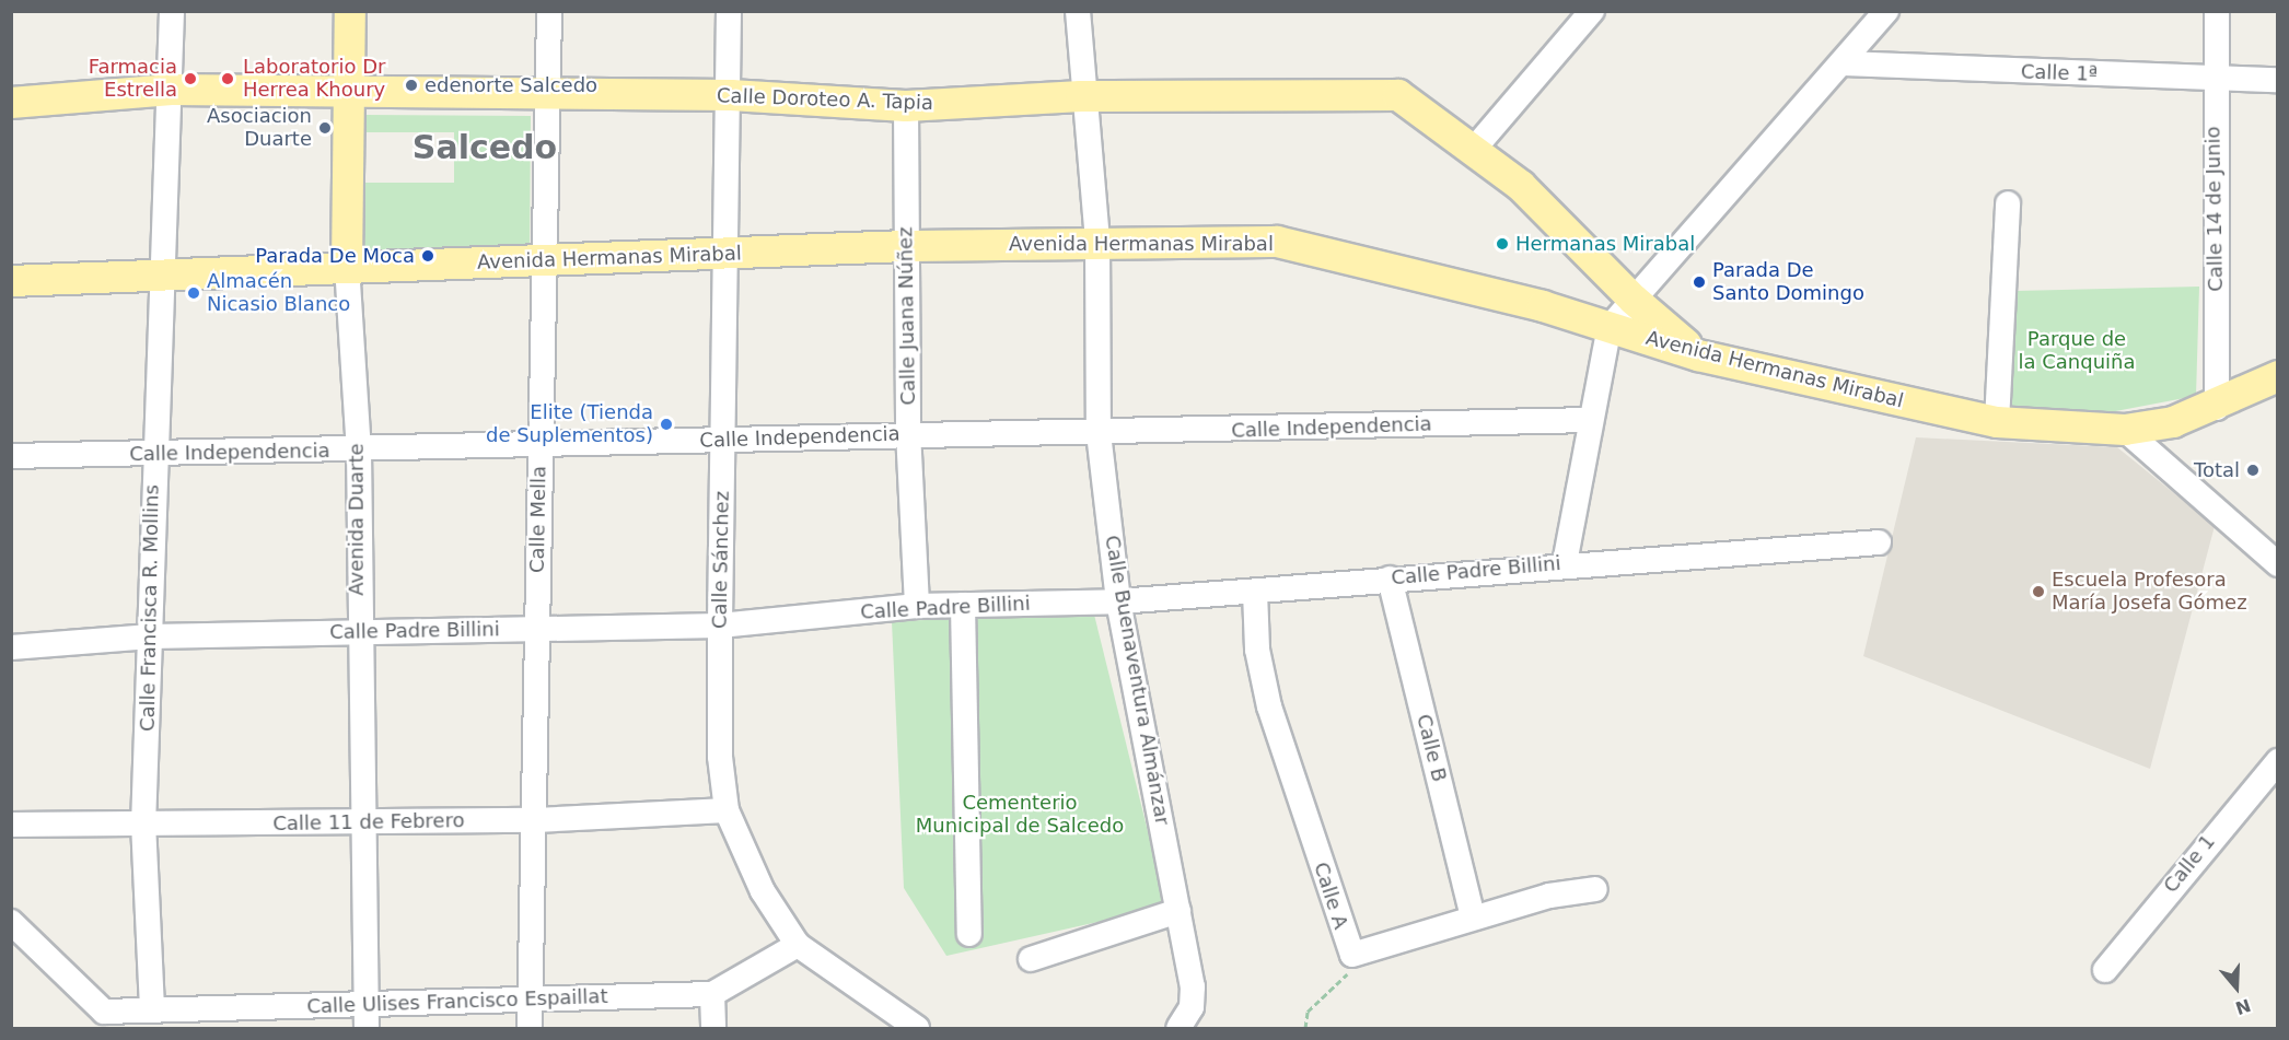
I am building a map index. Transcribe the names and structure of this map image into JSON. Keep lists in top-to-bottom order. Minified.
{"streets":{"main road":["Calle Doroteo A. Tapia","Avenida Hermanas Mirabal","Avenida Duarte"],"street":["Calle 1ª","Calle 14 de Junio","Calle Juana Núñez","Calle Independencia","Calle Mella","Calle Sánchez","Calle Padre Billini","Calle Francisca R. Mollins","Calle Buenaventura Almánzar","Calle B","Calle 11 de Febrero","Calle 1","Calle A","Calle Ulises Francisco Espaillat"]},"crossings":[["Calle 1ª","Calle 14 de Junio"],["Calle Doroteo A. Tapia","Avenida Hermanas Mirabal"],["Calle Doroteo A. Tapia","Calle Juana Núñez"],["Calle Doroteo A. Tapia","Avenida Duarte"],["Calle Doroteo A. Tapia","Calle Mella"],["Calle Doroteo A. Tapia","Calle Sánchez"],["Calle Doroteo A. Tapia","Calle Francisca R. Mollins"],["Calle Doroteo A. Tapia","Calle Buenaventura Almánzar"],["Calle 14 de Junio","Avenida Hermanas Mirabal"],["Avenida Hermanas Mirabal","Calle Juana Núñez"],["Avenida Hermanas Mirabal","Avenida Duarte"],["Avenida Hermanas Mirabal","Calle Mella"],["Avenida Hermanas Mirabal","Calle Sánchez"],["Avenida Hermanas Mirabal","Calle Francisca R. Mollins"],["Avenida Hermanas Mirabal","Calle Buenaventura Almánzar"],["Calle Juana Núñez","Calle Independencia"],["Calle Juana Núñez","Calle Padre Billini"],["Calle Independencia","Avenida Duarte"],["Calle Independencia","Calle Mella"],["Calle Independencia","Calle Sánchez"],["Calle Independencia","Calle Francisca R. Mollins"],["Calle Independencia","Calle Buenaventura Almánzar"],["Avenida Duarte","Calle Padre Billini"],["Avenida Duarte","Calle 11 de Febrero"],["Avenida Duarte","Calle Ulises Francisco Espaillat"],["Calle Mella","Calle Padre Billini"],["Calle Mella","Calle 11 de Febrero"],["Calle Mella","Calle Ulises Francisco Espaillat"],["Calle Sánchez","Calle Padre Billini"],["Calle Sánchez","Calle 11 de Febrero"],["Calle Sánchez","Calle Ulises Francisco Espaillat"],["Calle Padre Billini","Calle Francisca R. Mollins"],["Calle Padre Billini","Calle Buenaventura Almánzar"],["Calle Padre Billini","Calle B"],["Calle Padre Billini","Calle A"],["Calle Francisca R. Mollins","Calle 11 de Febrero"],["Calle Francisca R. Mollins","Calle Ulises Francisco Espaillat"],["Calle B","Calle A"]],"districts":["Salcedo"],"parks":["Parque de la Canquiña","Cementerio Municipal de Salcedo"],"places":["Farmacia Estrella","Laboratorio Dr Herrea Khoury","edenorte Salcedo","Asociacion Duarte","Hermanas Mirabal","Parada De Moca","Parada De Santo Domingo","Almacén Nicasio Blanco","Elite (Tienda de Suplementos)","Total","Escuela Profesora María Josefa Gómez"],"north":"bottom"}
